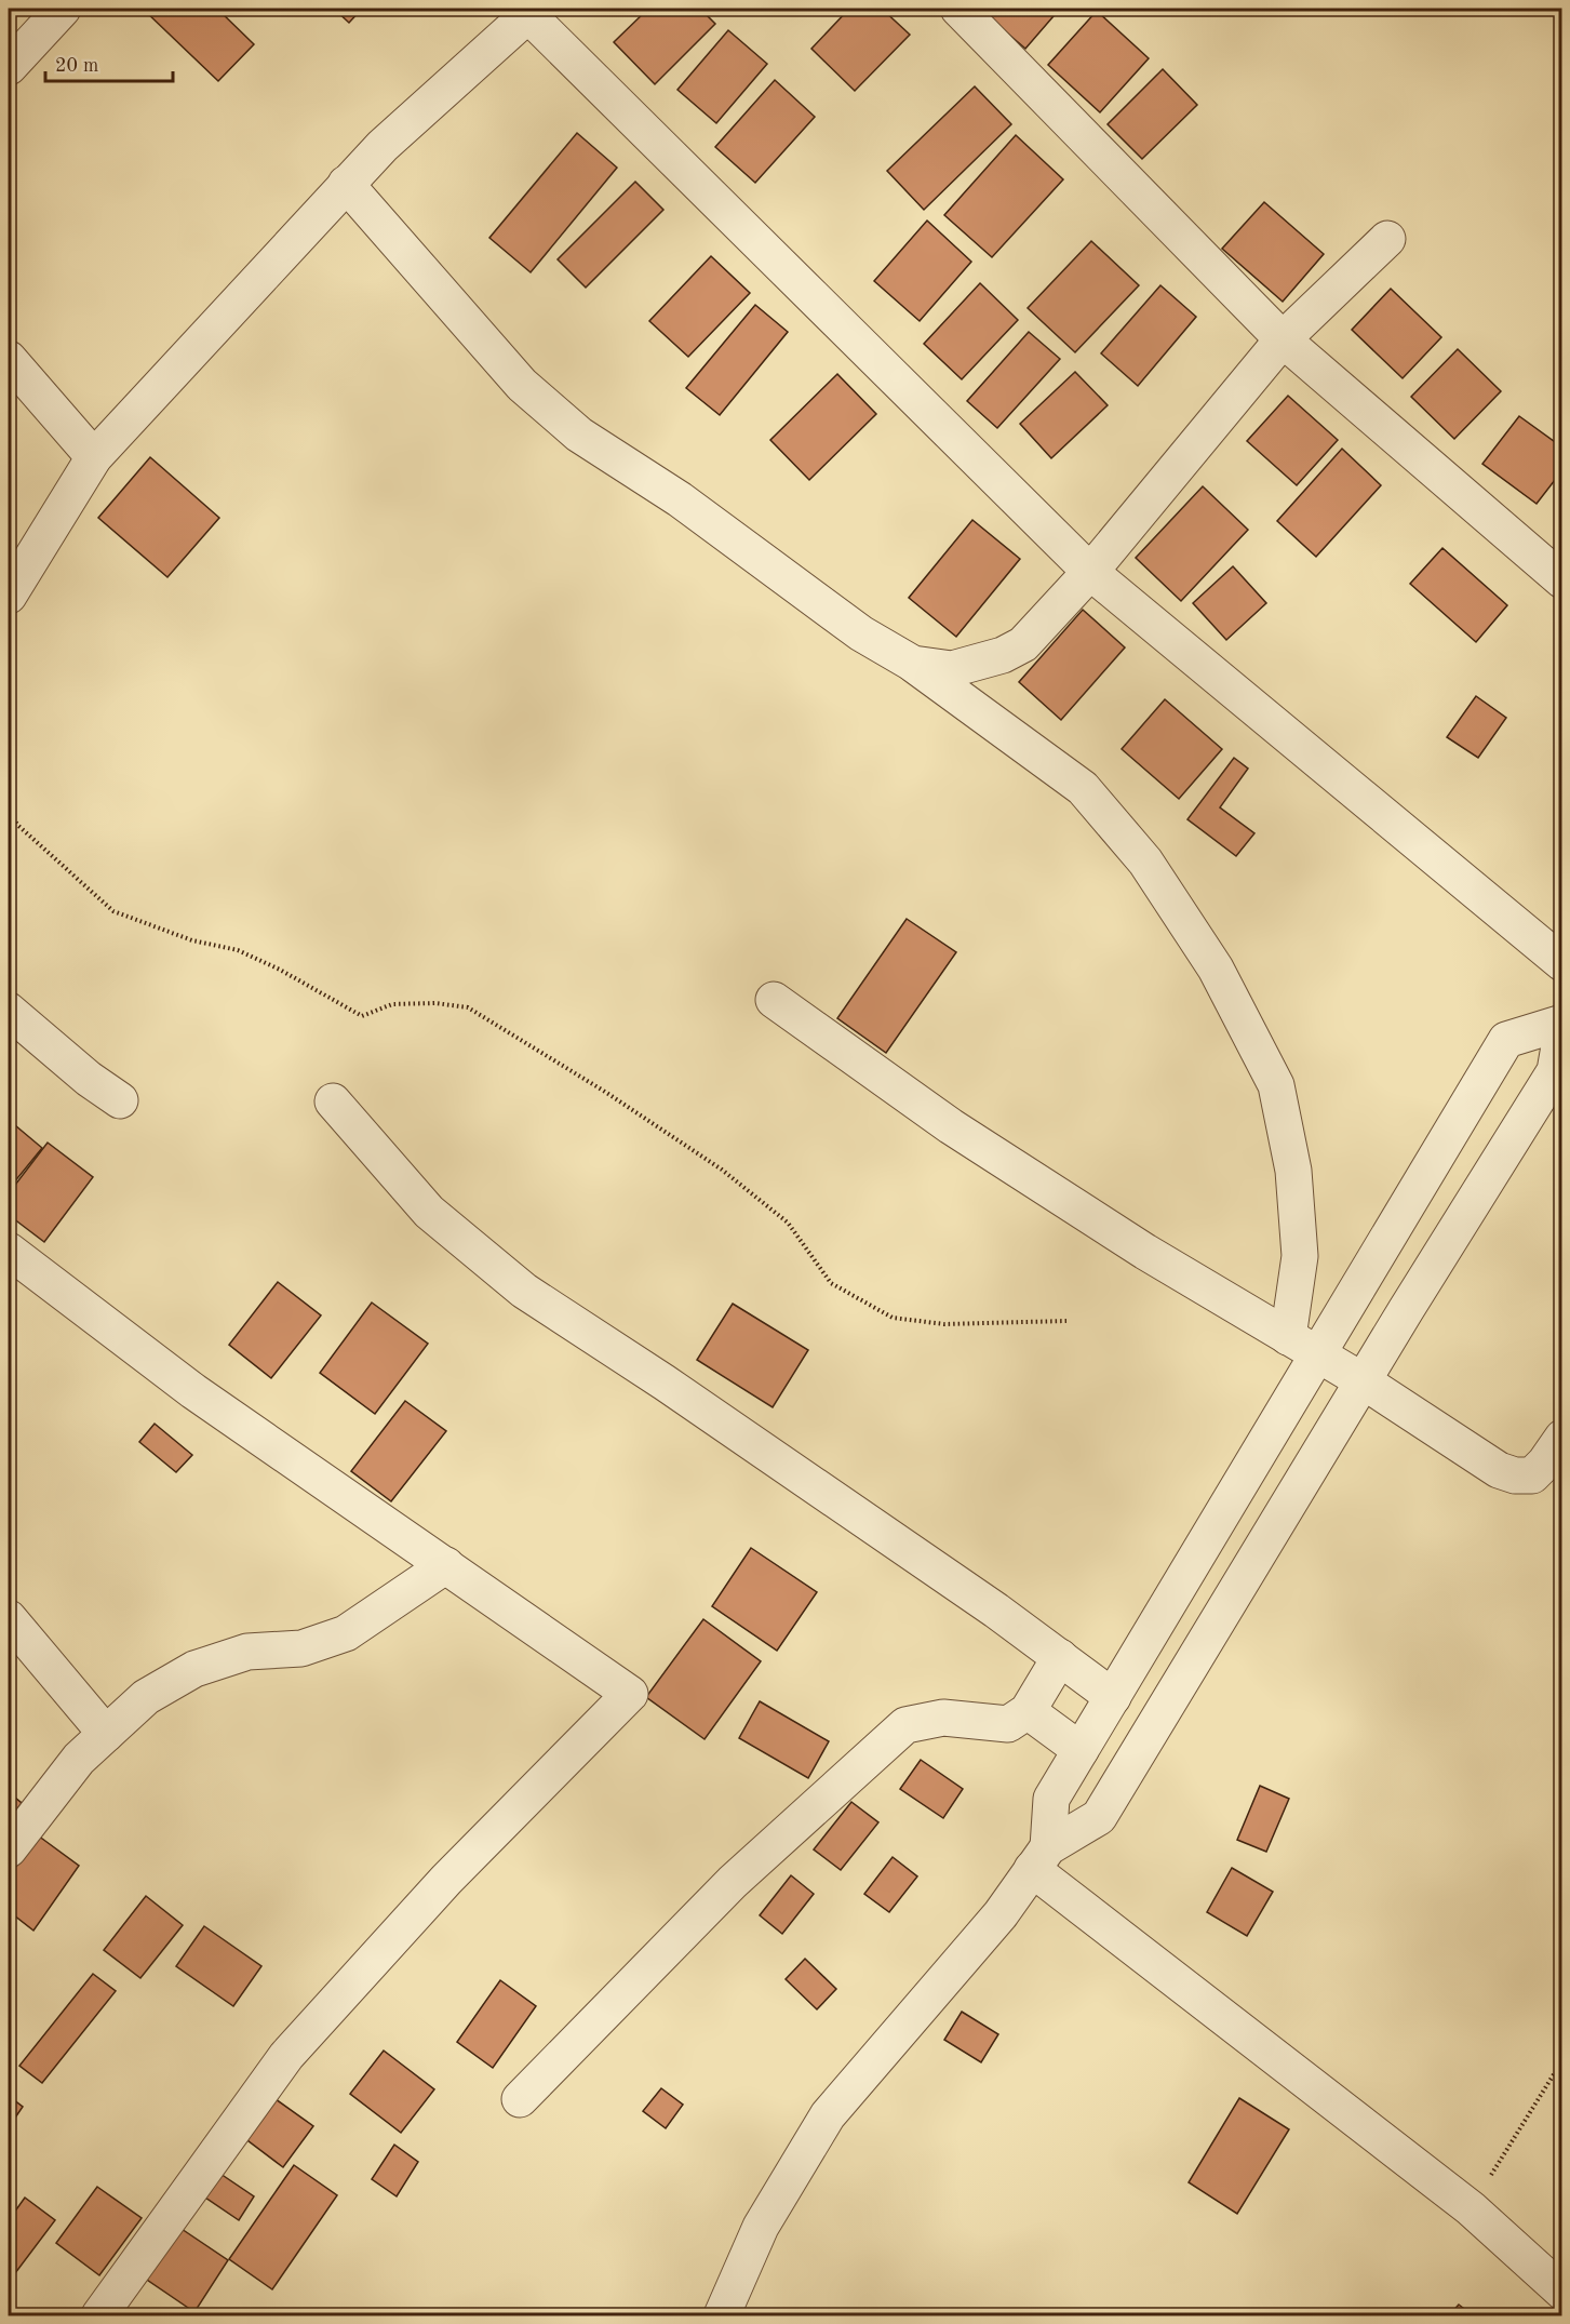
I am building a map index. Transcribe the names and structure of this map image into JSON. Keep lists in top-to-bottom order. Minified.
{"scale_bar":"20 m"}
